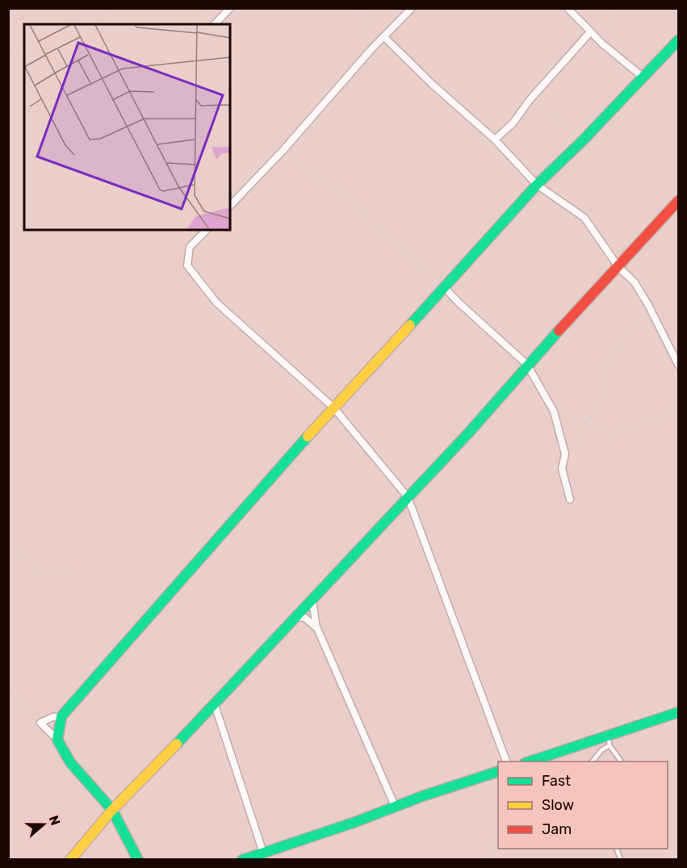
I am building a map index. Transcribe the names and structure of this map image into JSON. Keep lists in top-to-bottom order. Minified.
{"legend":["Fast","Slow","Jam"],"north":"right"}
